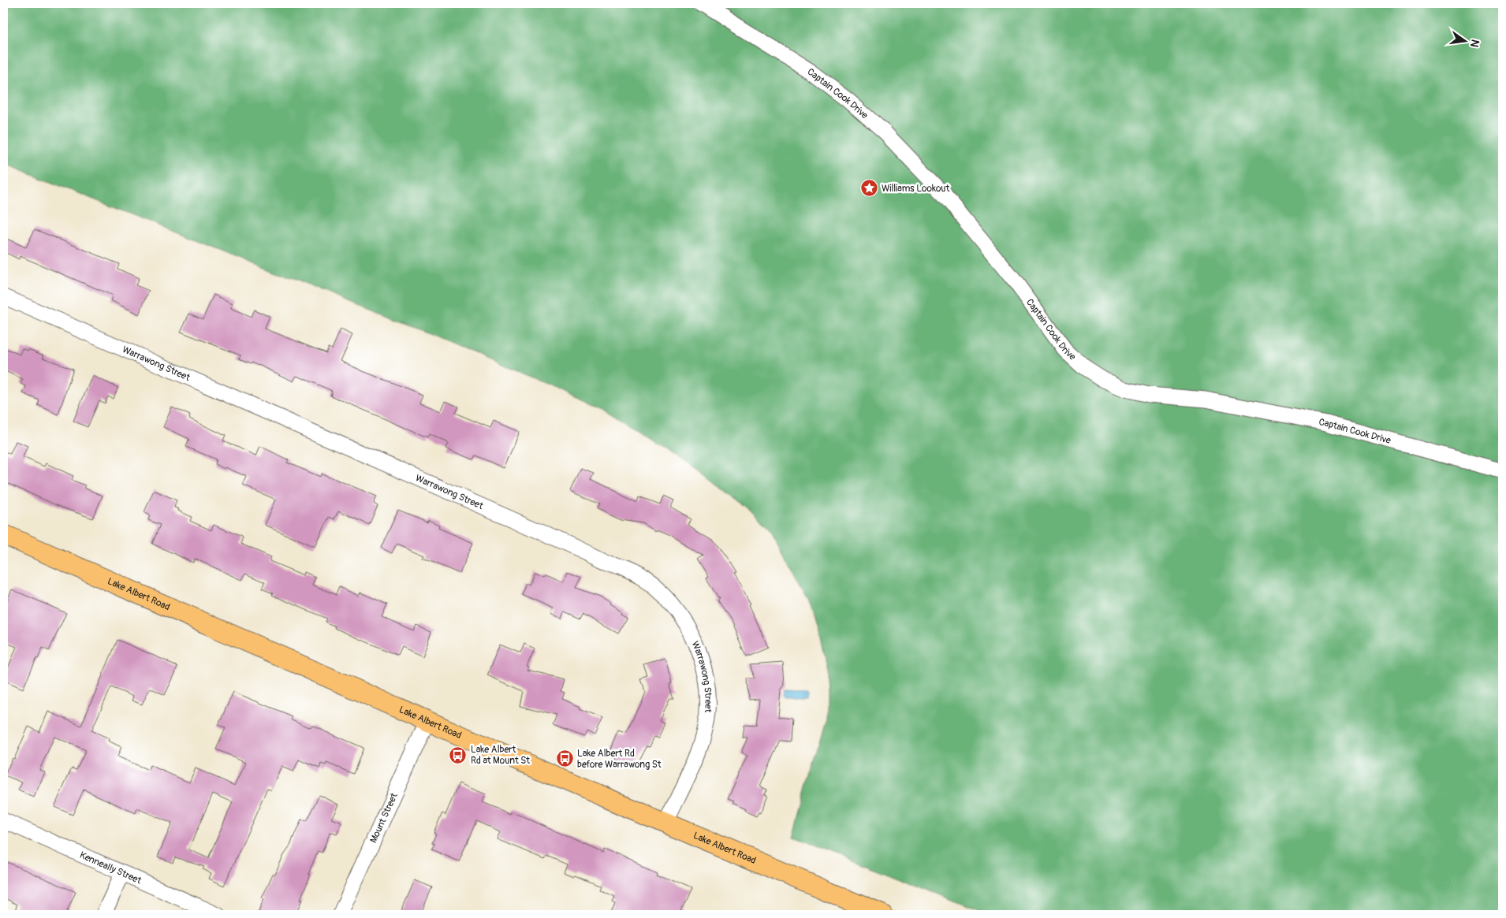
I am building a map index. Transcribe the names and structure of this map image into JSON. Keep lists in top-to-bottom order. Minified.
{"streets":{"main road":["Lake Albert Road"],"street":["Captain Cook Drive","Warrawong Street","Mount Street","Kenneally Street"]},"crossings":[["Warrawong Street","Lake Albert Road"],["Lake Albert Road","Mount Street"]],"places":{"place":["Williams Lookout"],"bus stop":["Lake Albert Rd at Mount St","Lake Albert Rd before Warrawong St"]},"north":"right"}
